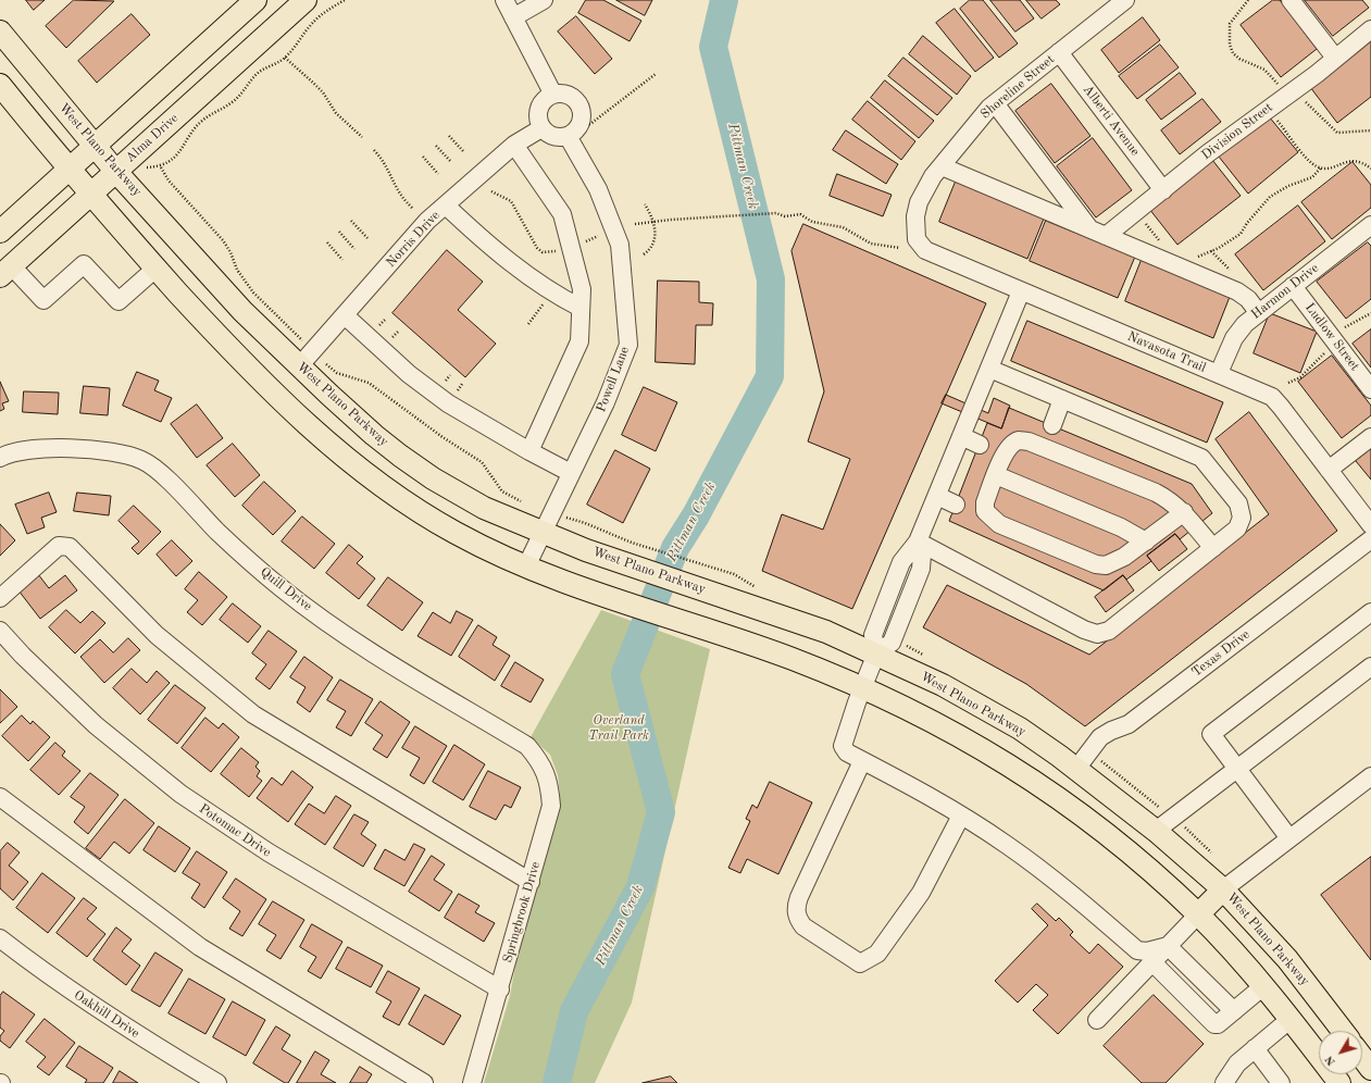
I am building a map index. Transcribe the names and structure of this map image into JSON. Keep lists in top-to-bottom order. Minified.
{"streets":{"main road":["Alma Drive","West Plano Parkway"],"street":["Shoreline Street","Alberti Avenue","Division Street","Norris Drive","Harmon Drive","Ludlow Street","Navasota Trail","Powell Lane","Quill Drive","Texas Drive","Potomac Drive","Springbrook Drive","Oakhill Drive"]},"crossings":[["Shoreline Street","Alberti Avenue"],["Shoreline Street","Navasota Trail"],["Alberti Avenue","Division Street"],["Alma Drive","West Plano Parkway"],["West Plano Parkway","Norris Drive"],["West Plano Parkway","Powell Lane"],["West Plano Parkway","Texas Drive"],["Norris Drive","Powell Lane"],["Harmon Drive","Ludlow Street"],["Harmon Drive","Navasota Trail"],["Quill Drive","Springbrook Drive"],["Potomac Drive","Springbrook Drive"]],"water":["Pittman Creek"],"parks":["Overland Trail Park"],"north":"bottom left"}
